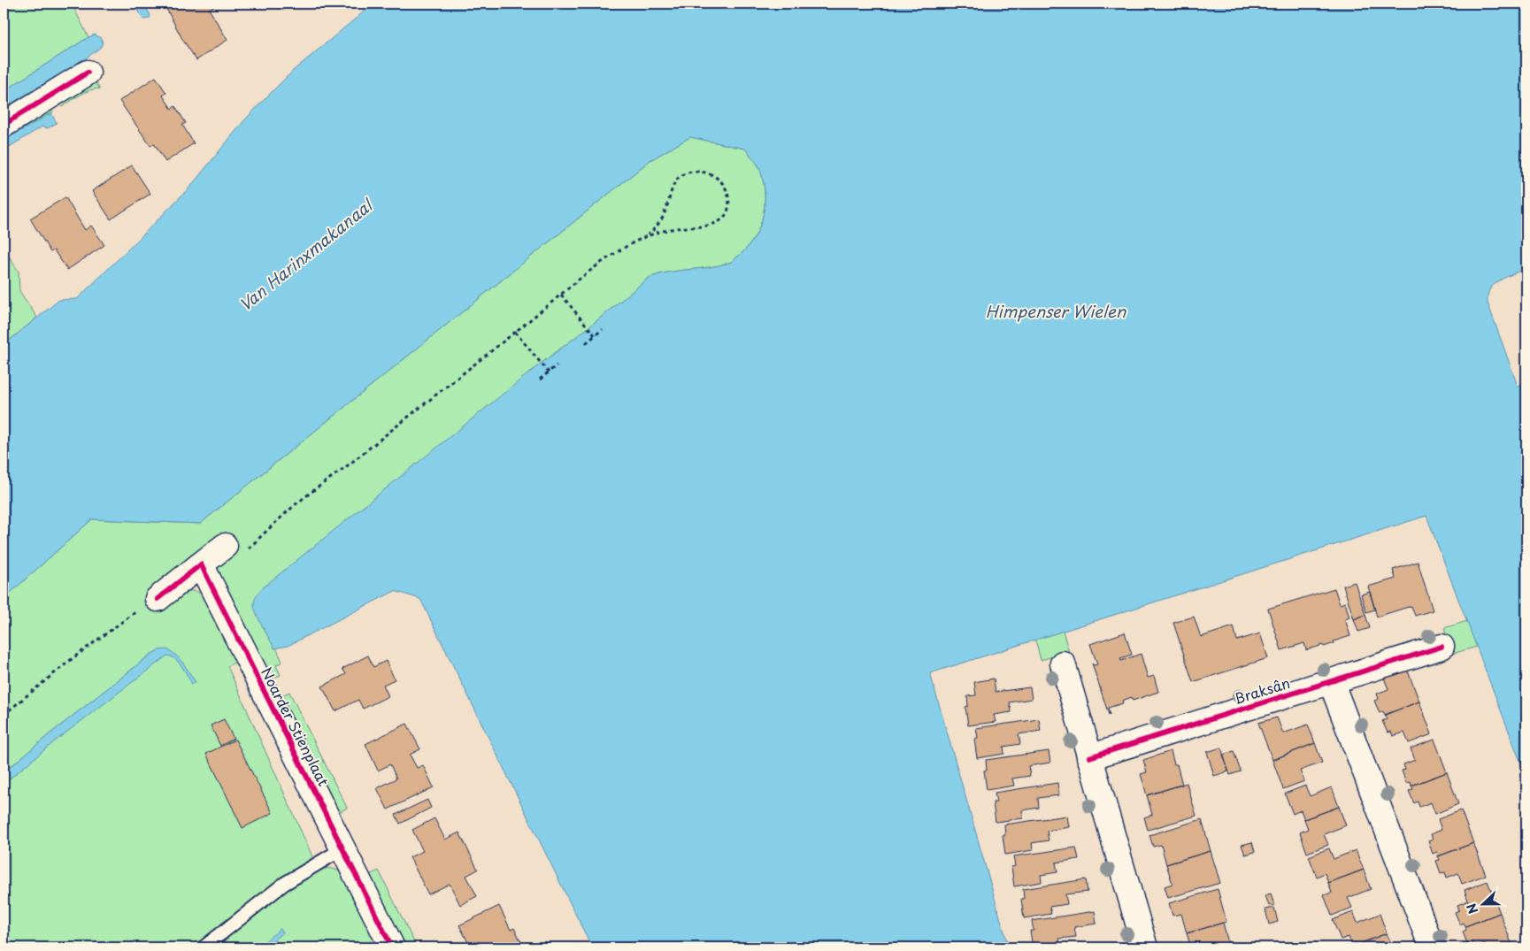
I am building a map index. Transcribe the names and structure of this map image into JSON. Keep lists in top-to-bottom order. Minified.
{"streets":{"street":["Braksân","Noarder Stienplaat"]},"water":["Van Harinxmakanaal","Himpenser Wielen"],"north":"left"}
